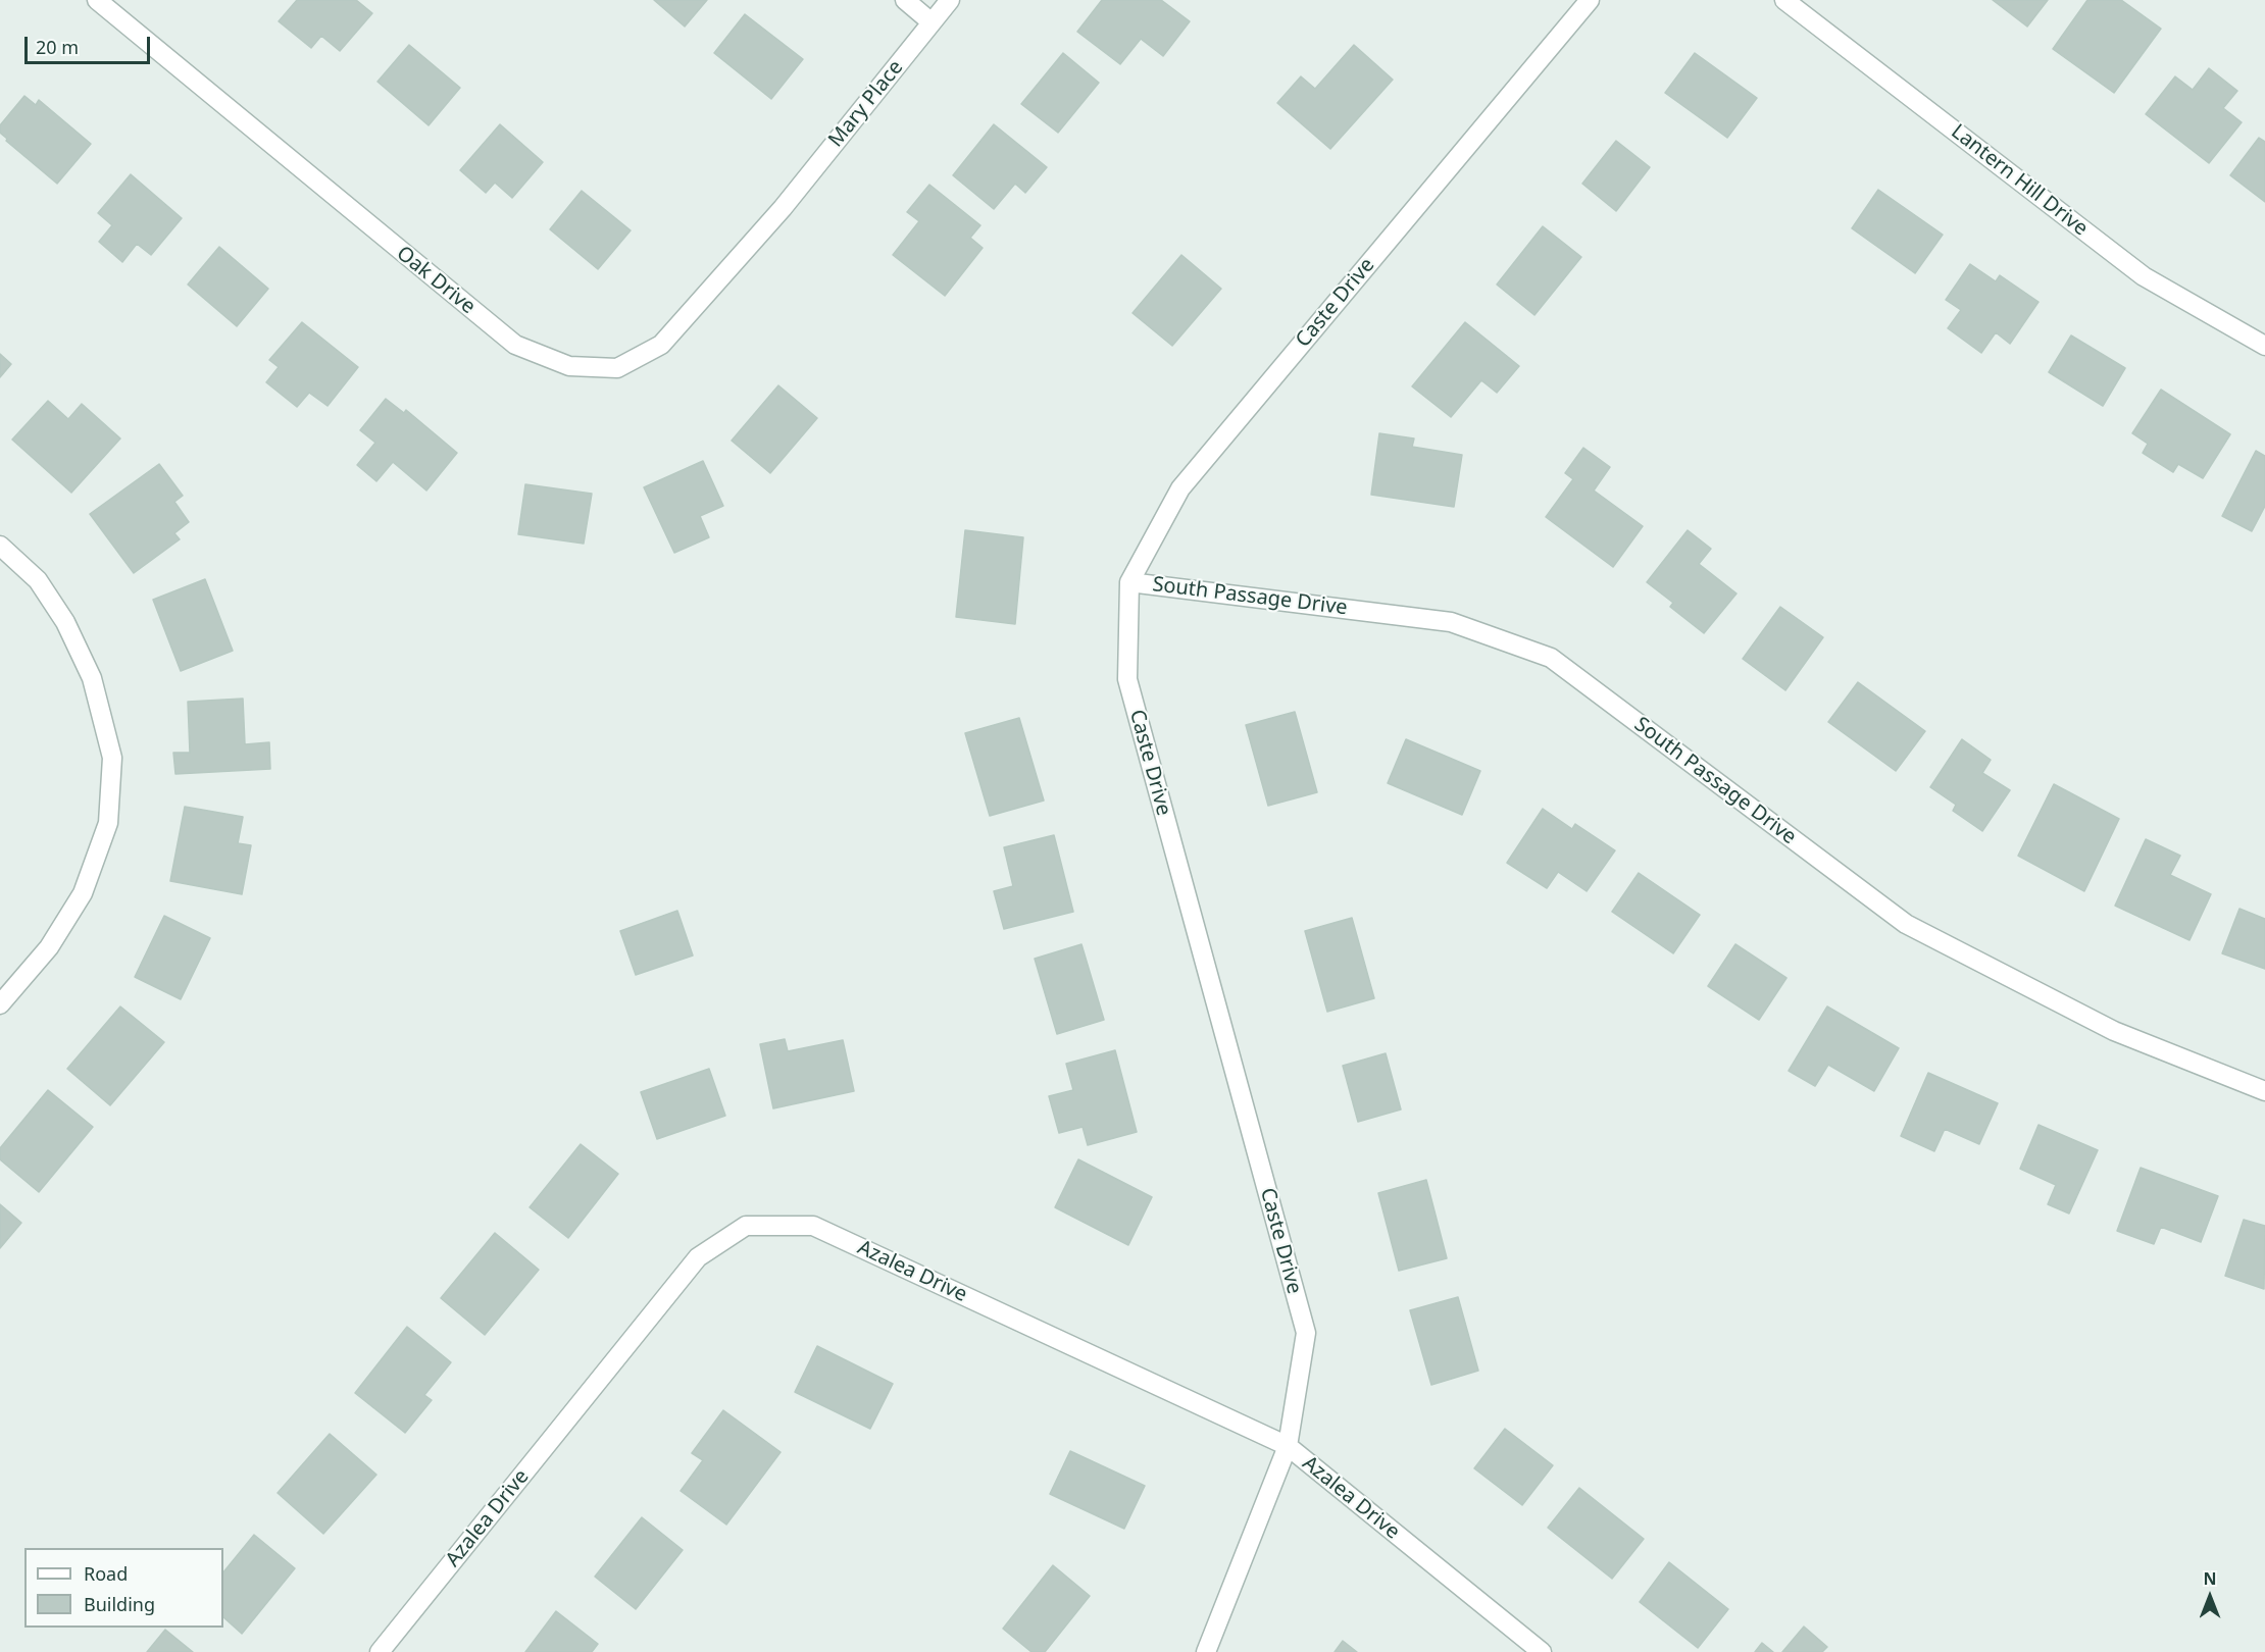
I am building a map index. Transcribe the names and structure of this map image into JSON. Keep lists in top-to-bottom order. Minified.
{"streets":{"street":["Mary Place","Lantern Hill Drive","Oak Drive","Caste Drive","South Passage Drive","Azalea Drive"]},"crossings":[["Mary Place","Oak Drive"],["Caste Drive","South Passage Drive"],["Caste Drive","Azalea Drive"]],"legend":["Road","Building"],"scale_bar":"20 m","north":"top"}
